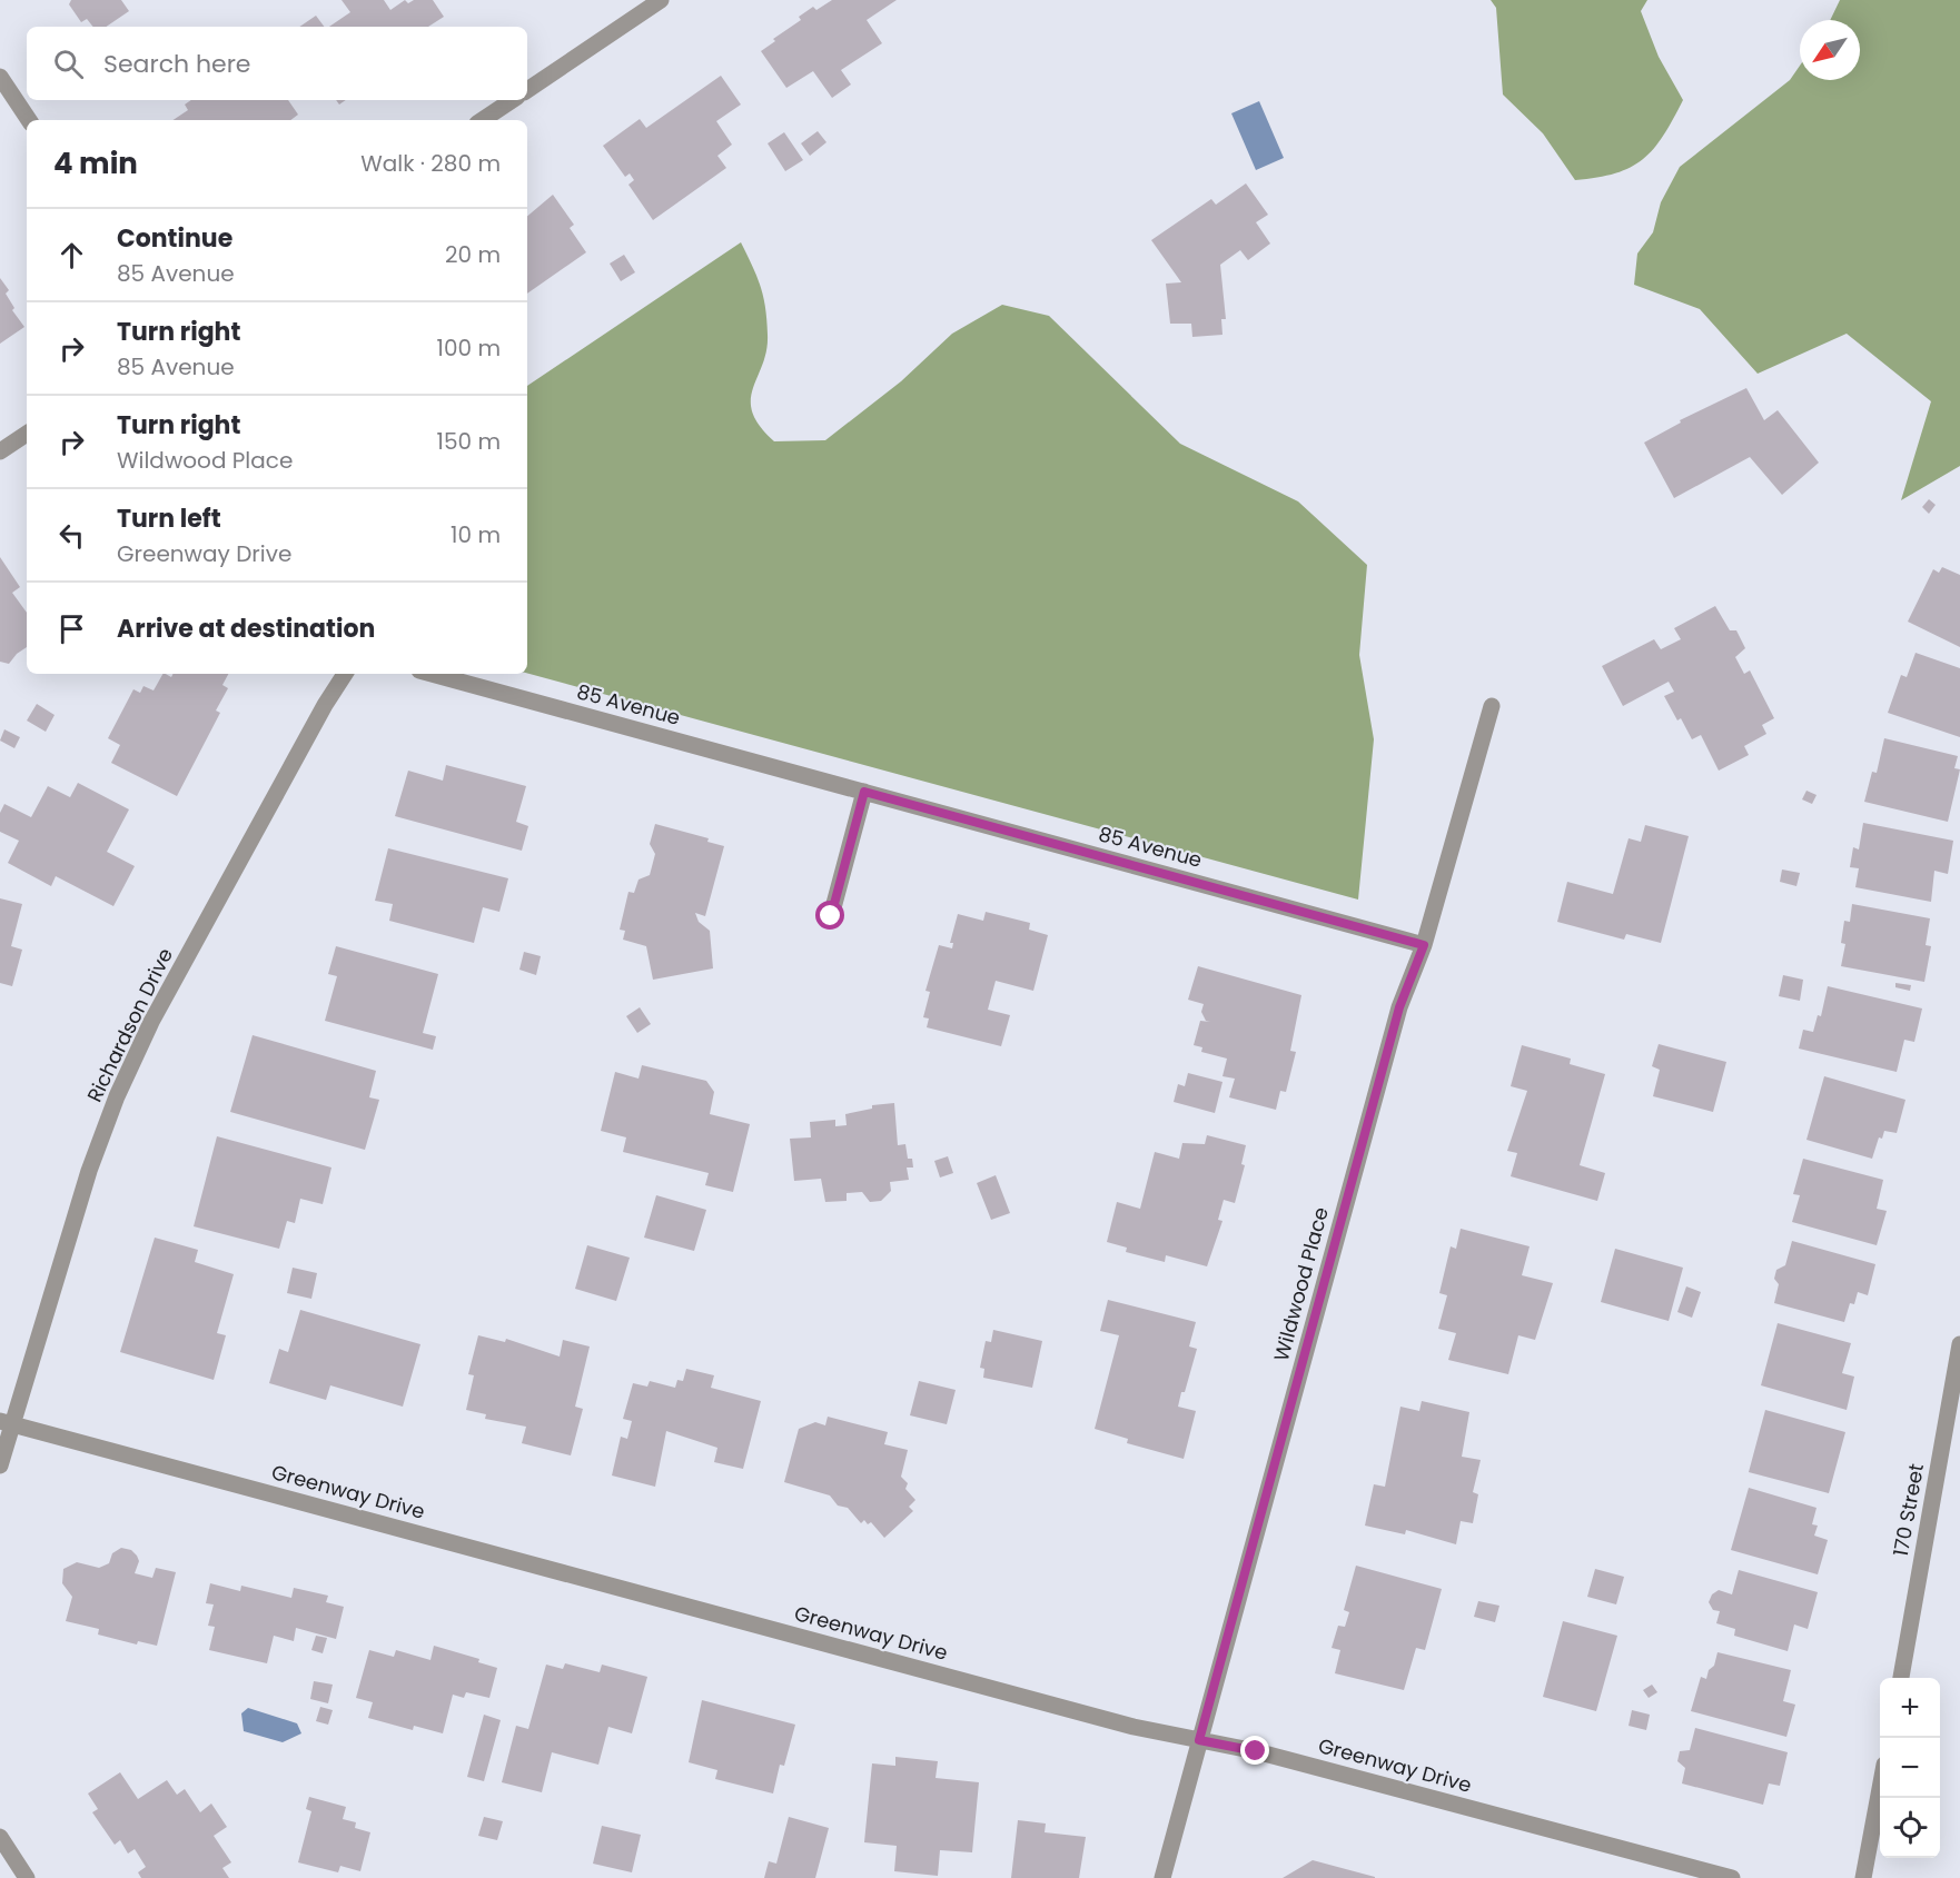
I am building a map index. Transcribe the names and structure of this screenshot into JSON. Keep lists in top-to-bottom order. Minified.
{"streets":{"street":["85 Avenue","Richardson Drive","Wildwood Place","Greenway Drive","170 Street"]},"crossings":[["85 Avenue","Wildwood Place"],["Richardson Drive","Greenway Drive"],["Wildwood Place","Greenway Drive"]],"north":"bottom left","page":{"search":"Search here","heading":["4 min","Walk · 280 m"],"list":[["Continue","85 Avenue","20 m"],["Turn right","85 Avenue","100 m"],["Turn right","Wildwood Place","150 m"],["Turn left","Greenway Drive","10 m"],"Arrive at destination"],"map_buttons":["+","−"]}}
